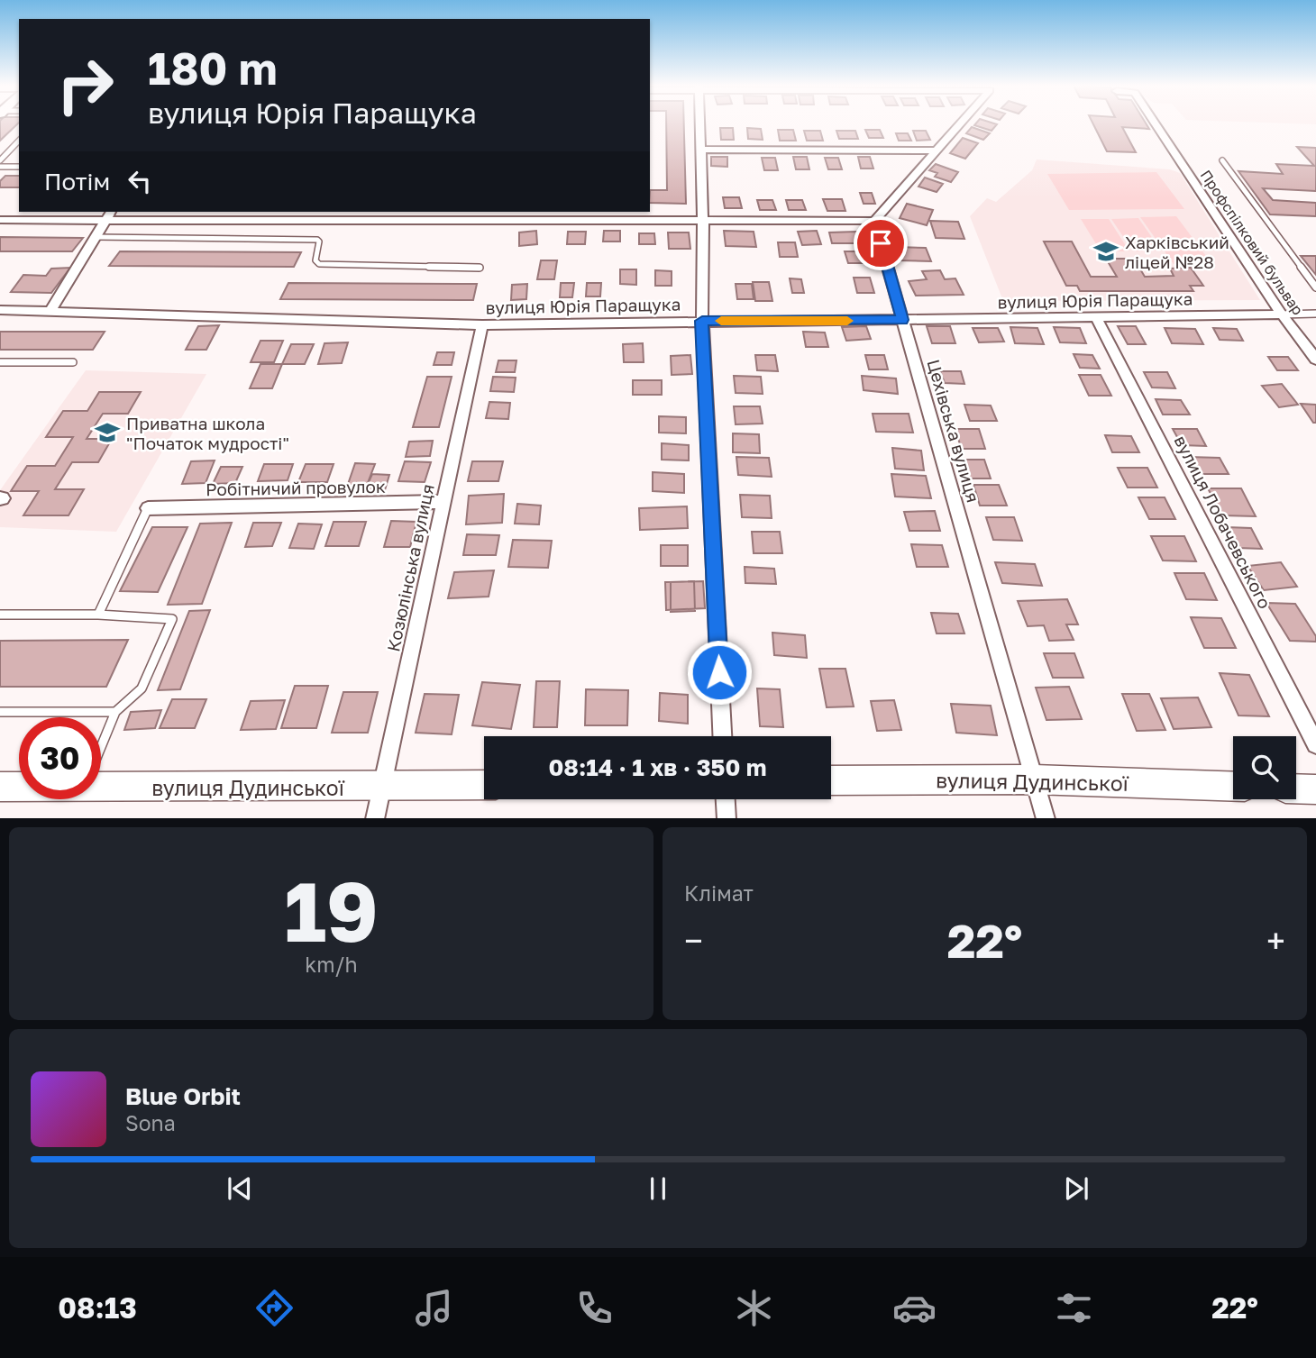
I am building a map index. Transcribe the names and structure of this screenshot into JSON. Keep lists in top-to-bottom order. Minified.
{"streets":{"main road":["вулиця Дудинської"],"street":["Профспілковий бульвар","вулиця Юрія Паращука","Цехівська вулиця","Робітничий провулок","вулиця Лобачевського","Козюлінська вулиця"]},"crossings":[["Профспілковий бульвар","вулиця Юрія Паращука"],["вулиця Юрія Паращука","Цехівська вулиця"],["вулиця Юрія Паращука","вулиця Лобачевського"],["вулиця Юрія Паращука","Козюлінська вулиця"],["Цехівська вулиця","вулиця Дудинської"],["Робітничий провулок","Козюлінська вулиця"],["Козюлінська вулиця","вулиця Дудинської"]],"places":{"school or university":["Харківський ліцей №28","Приватна школа \"Початок мудрості\""]},"page":{"turn":["180 m","вулиця Юрія Паращука"],"then":"Потім","limit":"30","trip":"08:14 · 1 хв · 350 m","tile":[["19","km/h"],"Клімат"],"heat":["−","22°","+"],"song":["Blue Orbit","Sona"],"tabs":["08:13","22°"]}}
